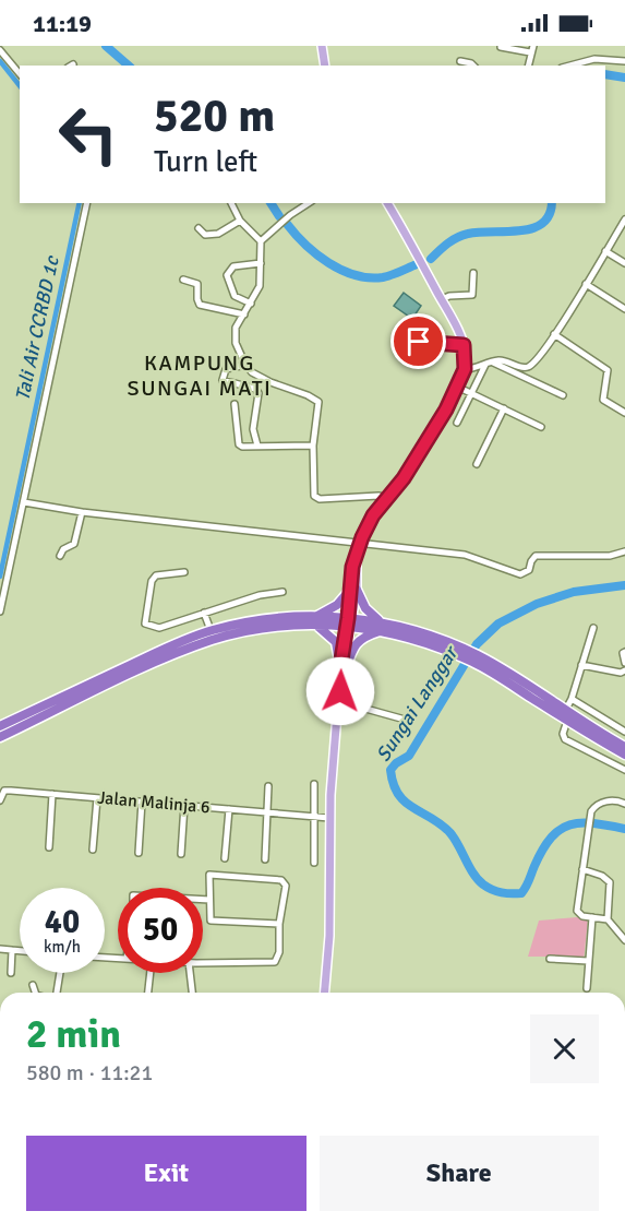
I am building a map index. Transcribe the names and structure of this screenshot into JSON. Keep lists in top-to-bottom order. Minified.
{"streets":{"street":["Jalan Malinja 6"]},"districts":["KAMPUNG SUNGAI MATI"],"water":["Tali Air CCRBD 1c","Sungai Langgar"],"page":{"status":"11:19","turn":["520 m","Turn left"],"speed":"40 km/h","limit":"50","heading":["2 min","580 m · 11:21"],"buttons":["Exit","Share"]}}
